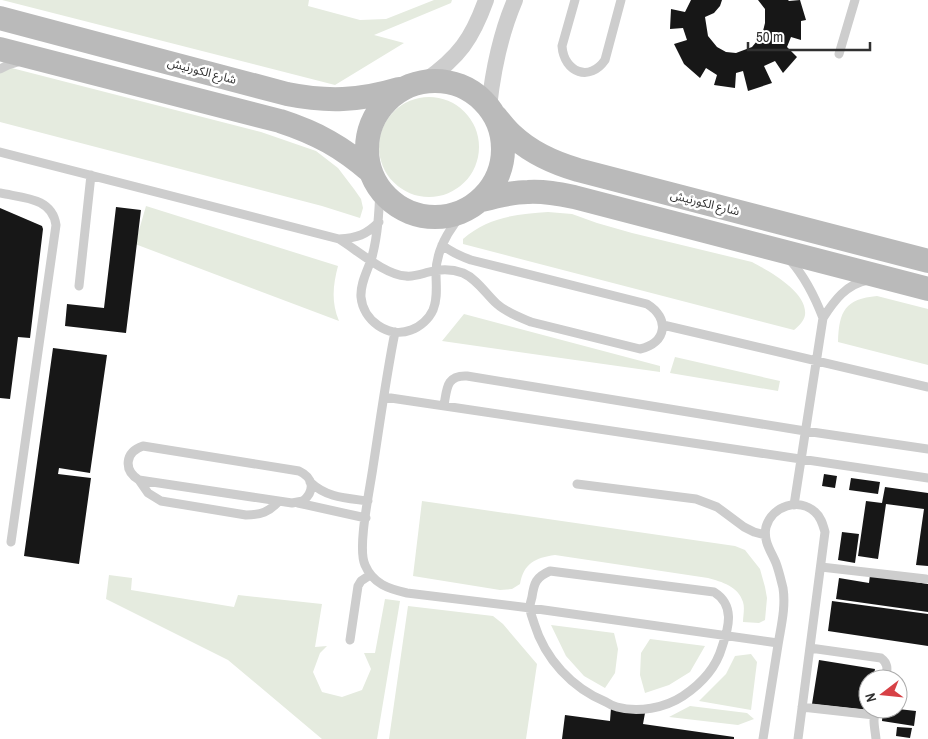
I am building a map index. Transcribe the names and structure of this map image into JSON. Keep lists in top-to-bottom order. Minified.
{"streets":{"main road":["شارع الكورنيش"]},"scale_bar":"50 m","north":"left"}
